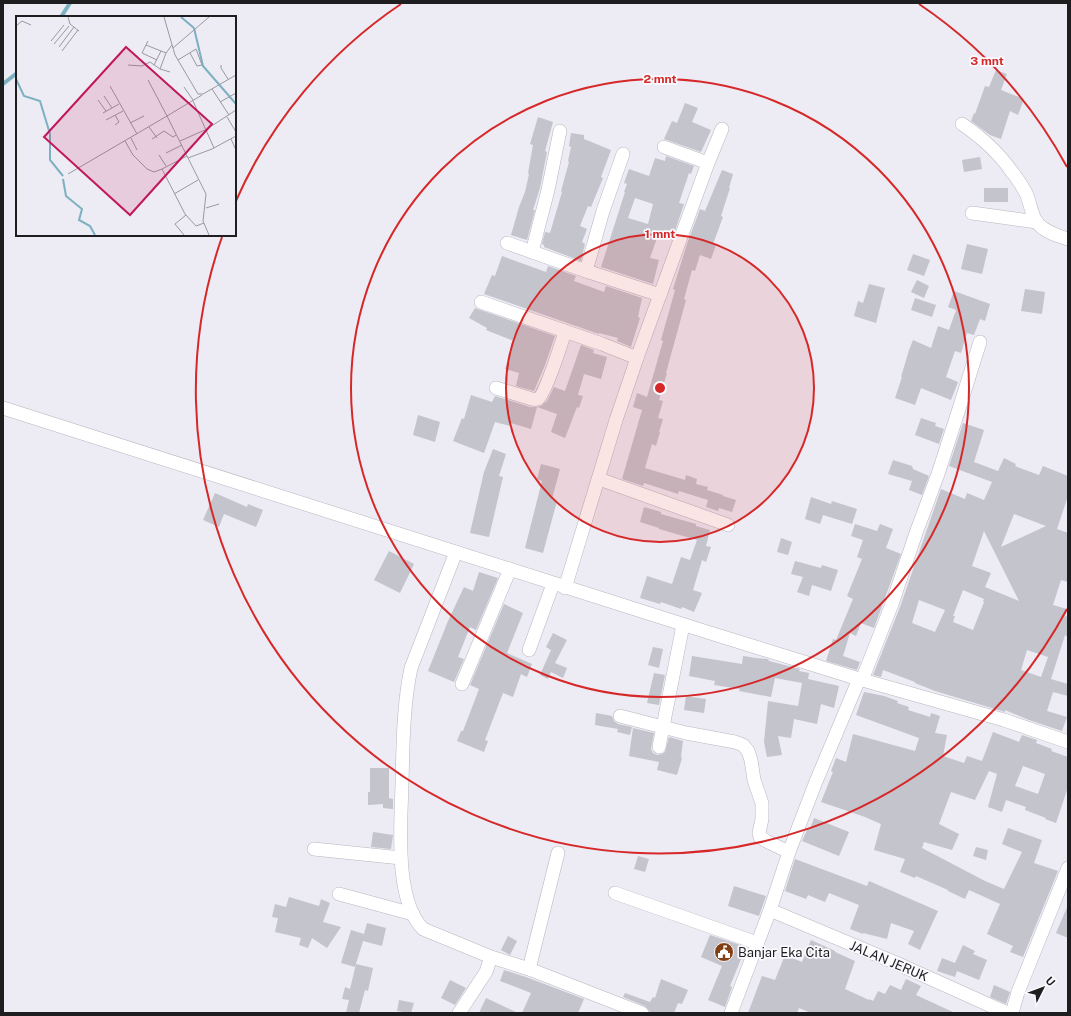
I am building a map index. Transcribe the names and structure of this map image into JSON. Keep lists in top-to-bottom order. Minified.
{"streets":{"street":["JALAN JERUK"]},"places":{"public building":["Banjar Eka Cita"]},"north":"top right","rings":["3 mnt","2 mnt","1 mnt"]}
